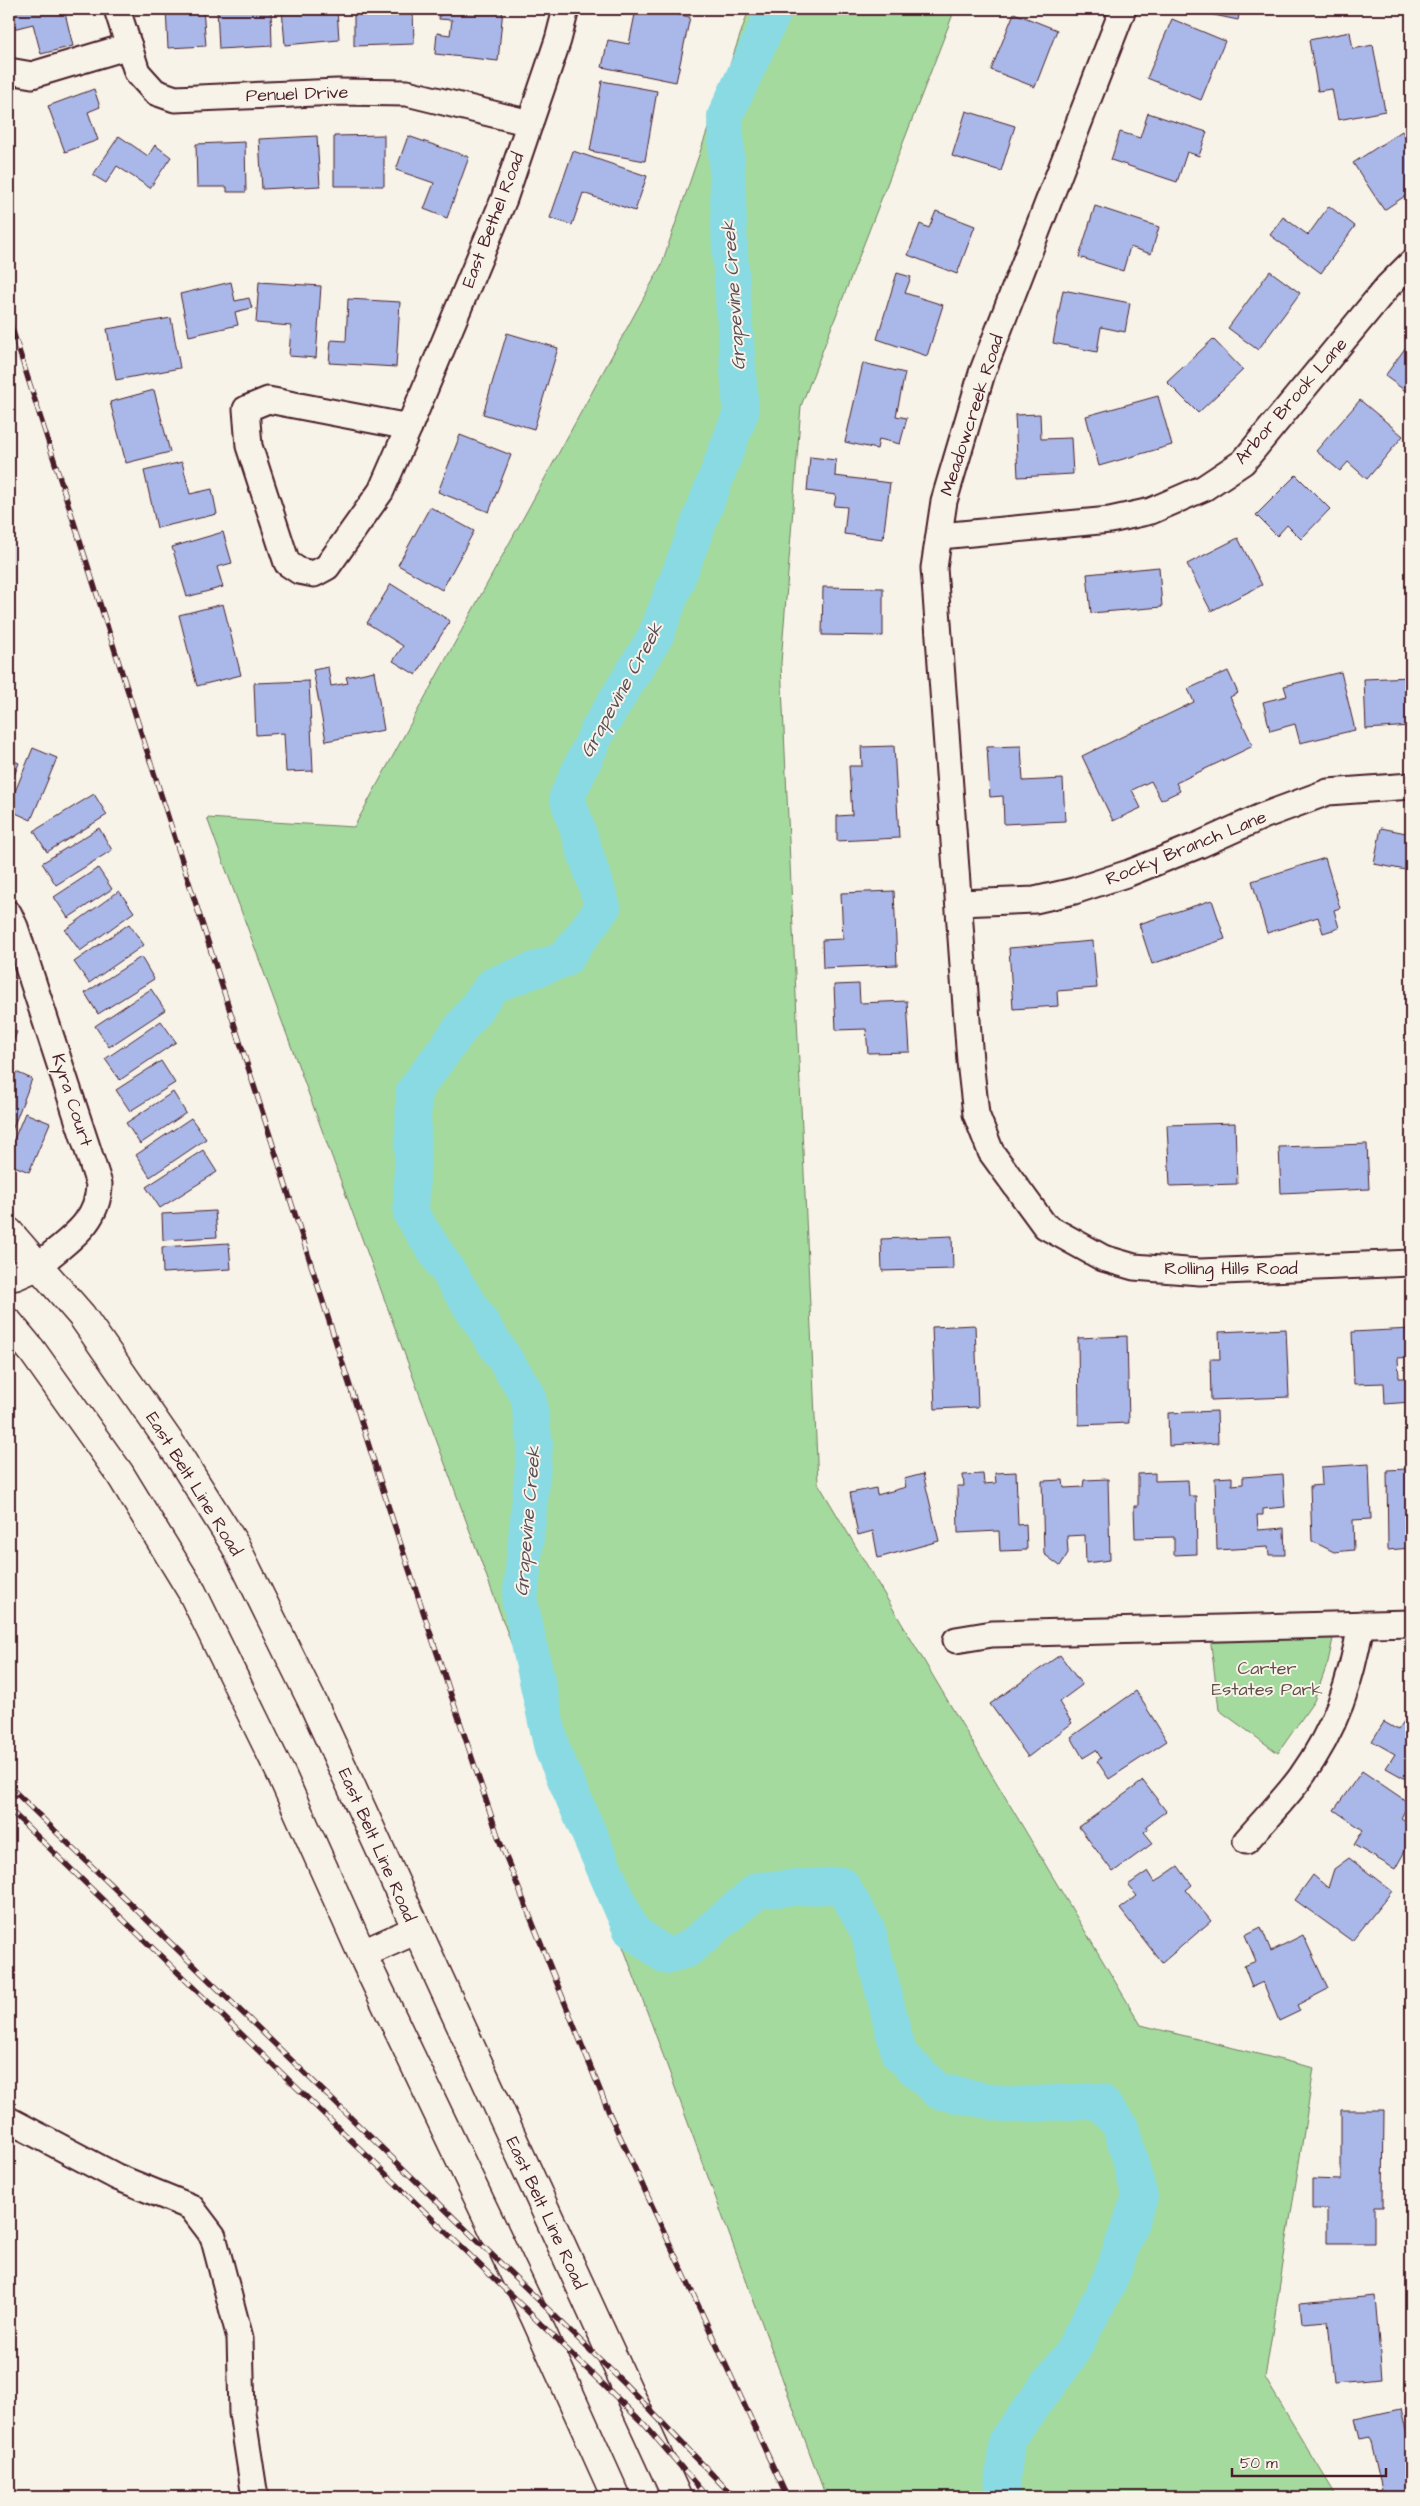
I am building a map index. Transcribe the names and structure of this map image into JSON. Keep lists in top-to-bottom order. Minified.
{"streets":{"main road":["East Belt Line Road"],"street":["Penuel Drive","East Bethel Road","Arbor Brook Lane","Meadowcreek Road","Rocky Branch Lane","Kyra Court","Rolling Hills Road"]},"crossings":[["Penuel Drive","East Bethel Road"],["Arbor Brook Lane","Meadowcreek Road"],["Meadowcreek Road","Rocky Branch Lane"],["Meadowcreek Road","Rolling Hills Road"],["Rocky Branch Lane","Rolling Hills Road"],["Kyra Court","East Belt Line Road"]],"water":["Grapevine Creek"],"parks":["Carter Estates Park"],"scale_bar":"50 m"}
